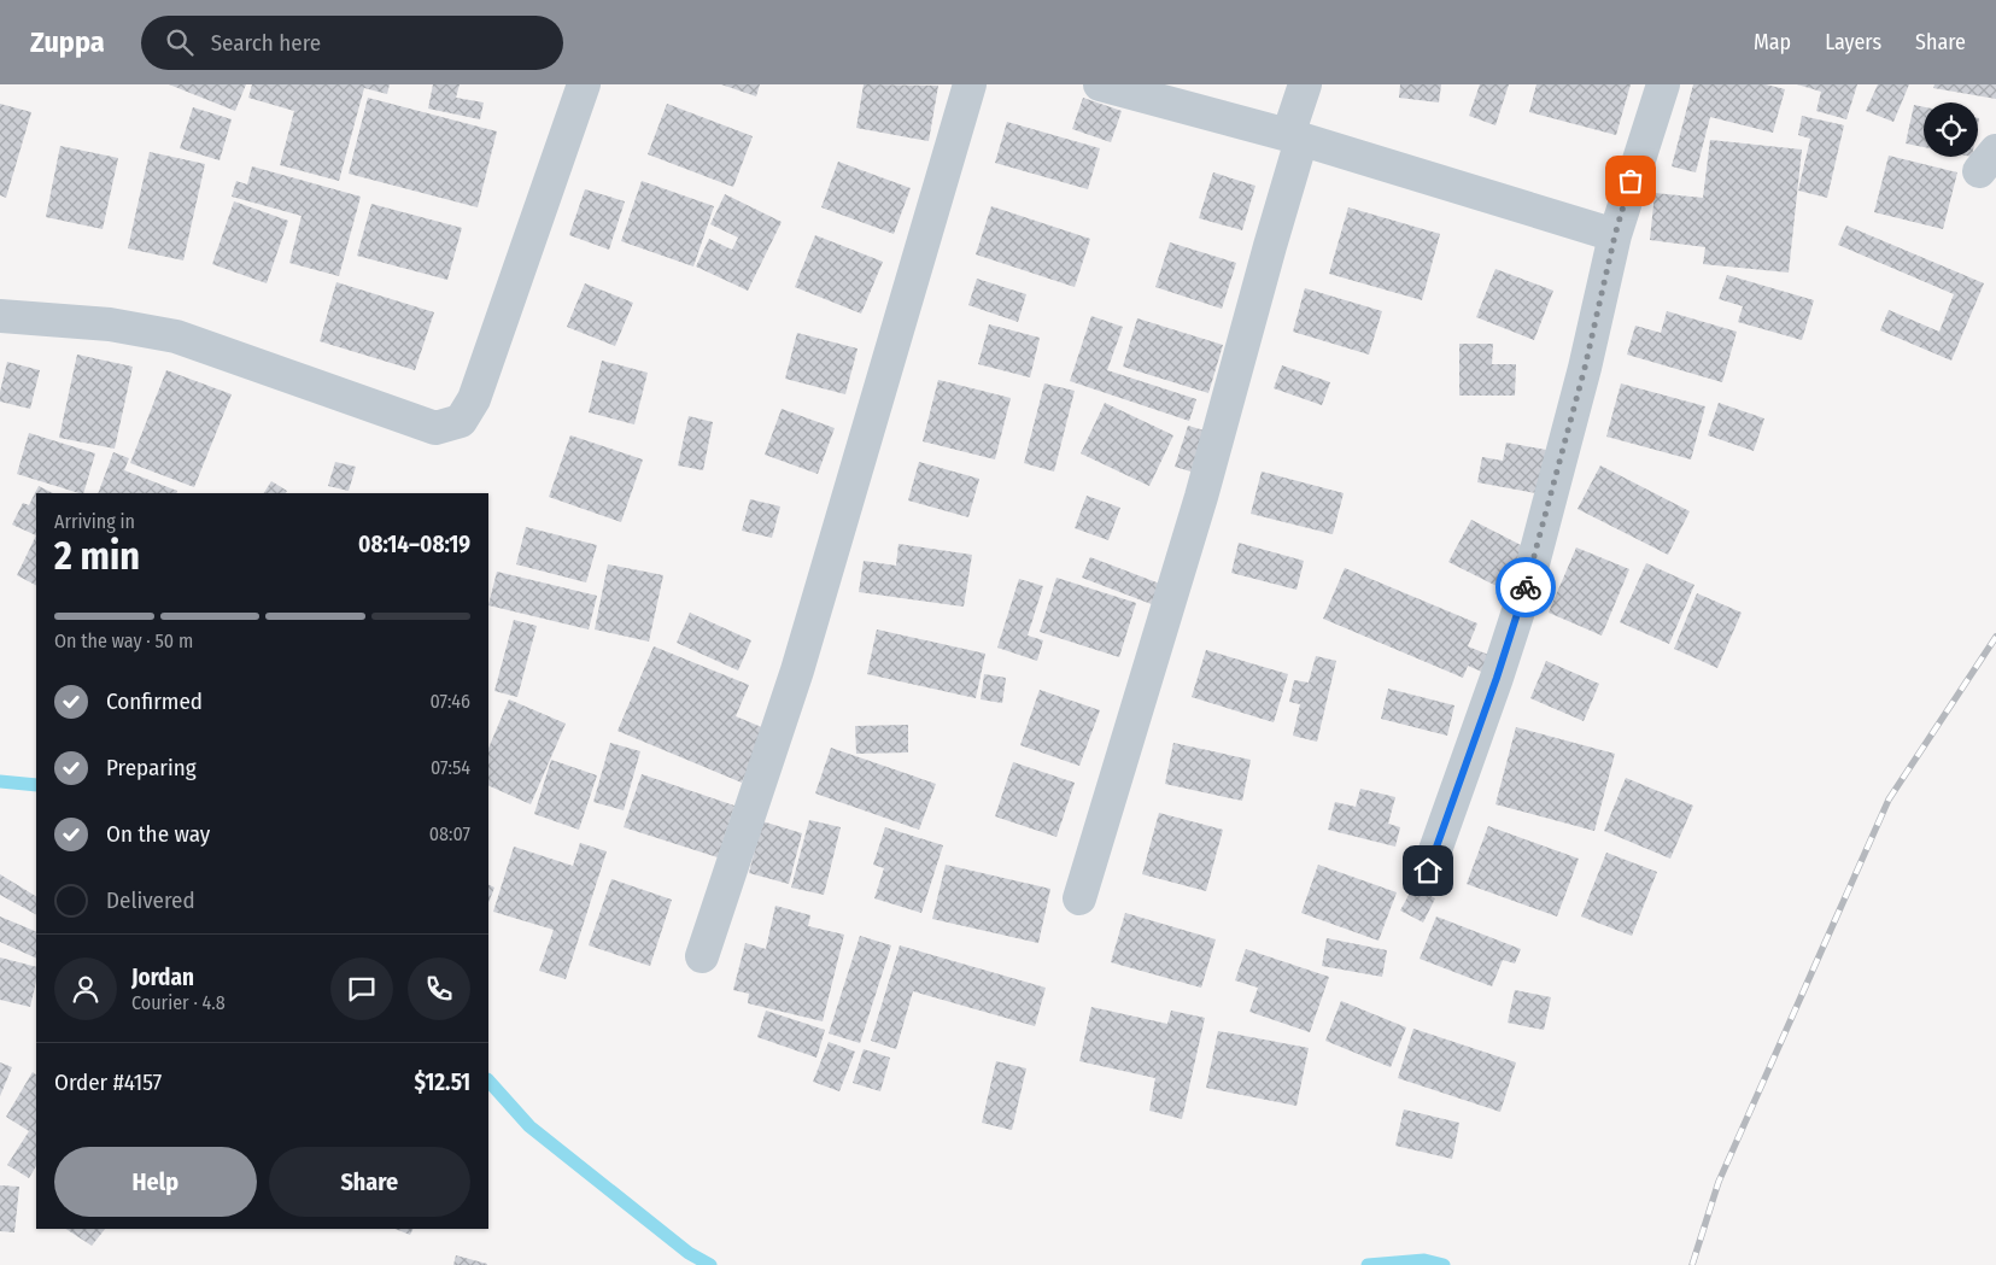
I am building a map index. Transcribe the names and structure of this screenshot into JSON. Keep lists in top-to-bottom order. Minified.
{"page":{"header":"Zuppa","search":"Search here","nav":["Map","Layers","Share"],"heading":["2 min","Arriving in","08:14–08:19"],"panel":["Jordan","Courier · 4.8","Order #4157","$12.51"],"bar":"On the way · 50 m","list":[["Confirmed","07:46"],["Preparing","07:54"],["On the way","08:07"],"Delivered"],"buttons":["Help","Share"]}}
